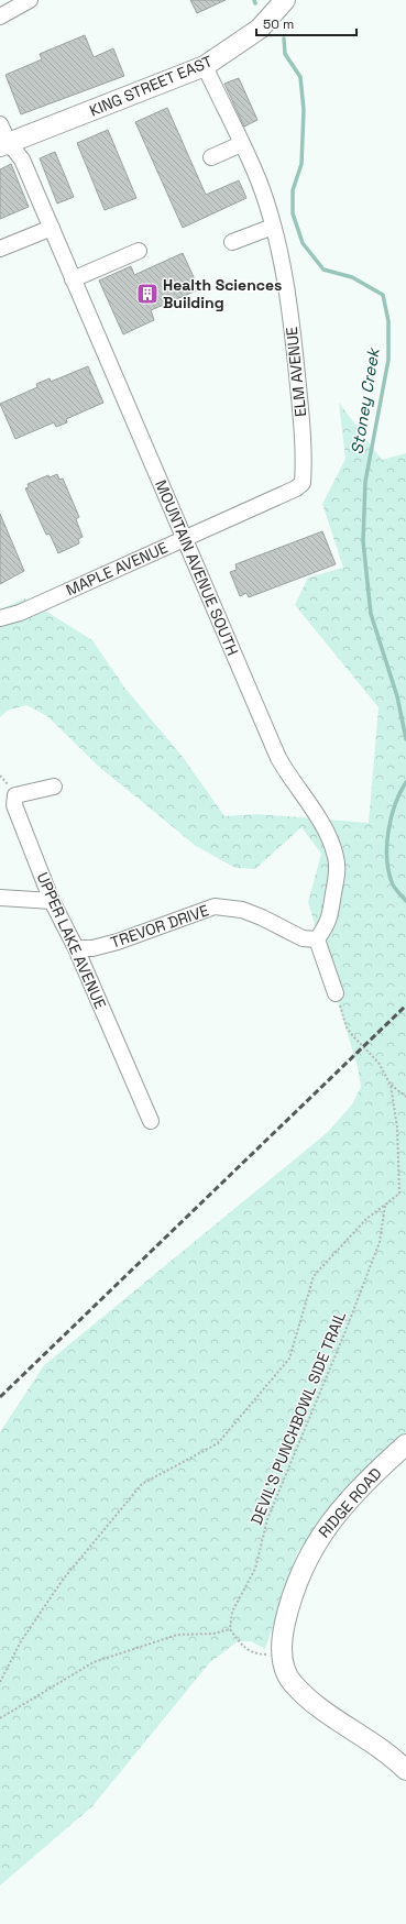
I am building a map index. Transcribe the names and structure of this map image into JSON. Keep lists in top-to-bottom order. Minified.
{"streets":{"main road":["KING STREET EAST","RIDGE ROAD"],"street":["ELM AVENUE","MOUNTAIN AVENUE SOUTH","MAPLE AVENUE","TREVOR DRIVE","UPPER LAKE AVENUE"],"path":["DEVIL'S PUNCHBOWL SIDE TRAIL"]},"crossings":[["KING STREET EAST","ELM AVENUE"],["KING STREET EAST","MOUNTAIN AVENUE SOUTH"],["ELM AVENUE","MAPLE AVENUE"],["MOUNTAIN AVENUE SOUTH","MAPLE AVENUE"],["MOUNTAIN AVENUE SOUTH","TREVOR DRIVE"],["TREVOR DRIVE","UPPER LAKE AVENUE"]],"water":["Stoney Creek"],"places":{"building":["Health Sciences Building"]},"scale_bar":"50 m"}
